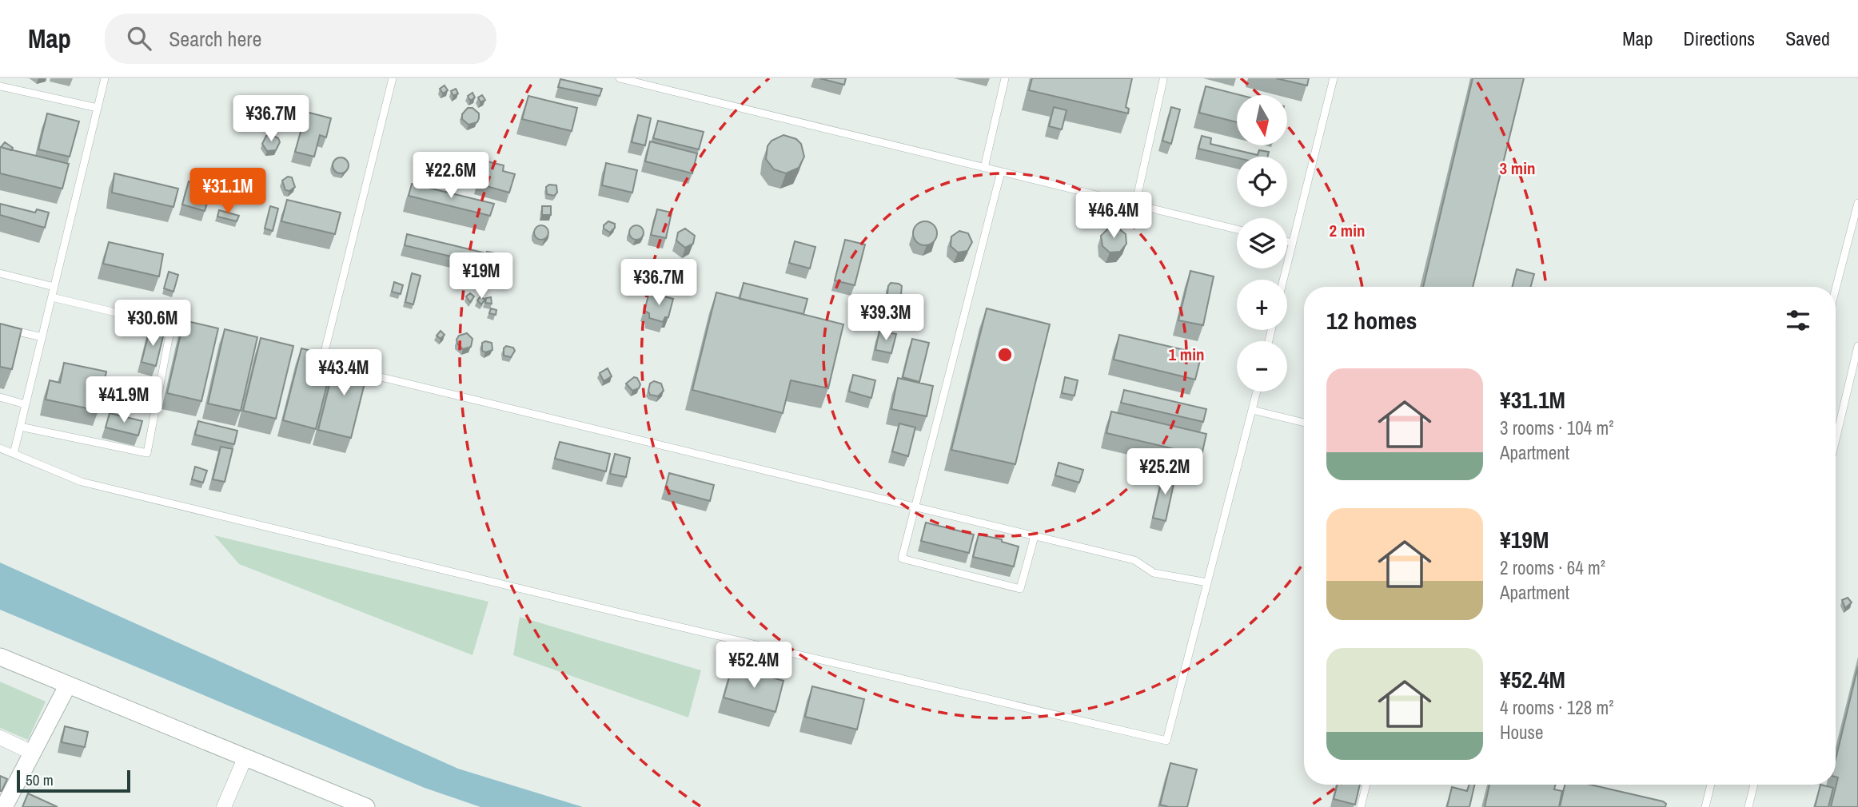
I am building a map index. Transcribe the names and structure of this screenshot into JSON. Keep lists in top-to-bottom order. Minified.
{"scale_bar":"50 m","north":"bottom","page":{"header":"Map","search":"Search here","nav":["Map","Directions","Saved"],"map_buttons":["+","−"],"price":["¥36.7M","¥22.6M","¥31.1M","¥46.4M","¥19M","¥36.7M","¥39.3M","¥30.6M","¥43.4M","¥41.9M","¥25.2M","¥52.4M"],"heading":"12 homes","list":[{"name":"¥31.1M","note":"3 rooms · 104 m² · Apartment"},{"name":"¥19M","note":"2 rooms · 64 m² · Apartment"},{"name":"¥52.4M","note":"4 rooms · 128 m² · House"}],"scale":"50 m"},"rings":["3 min","2 min","1 min"]}
